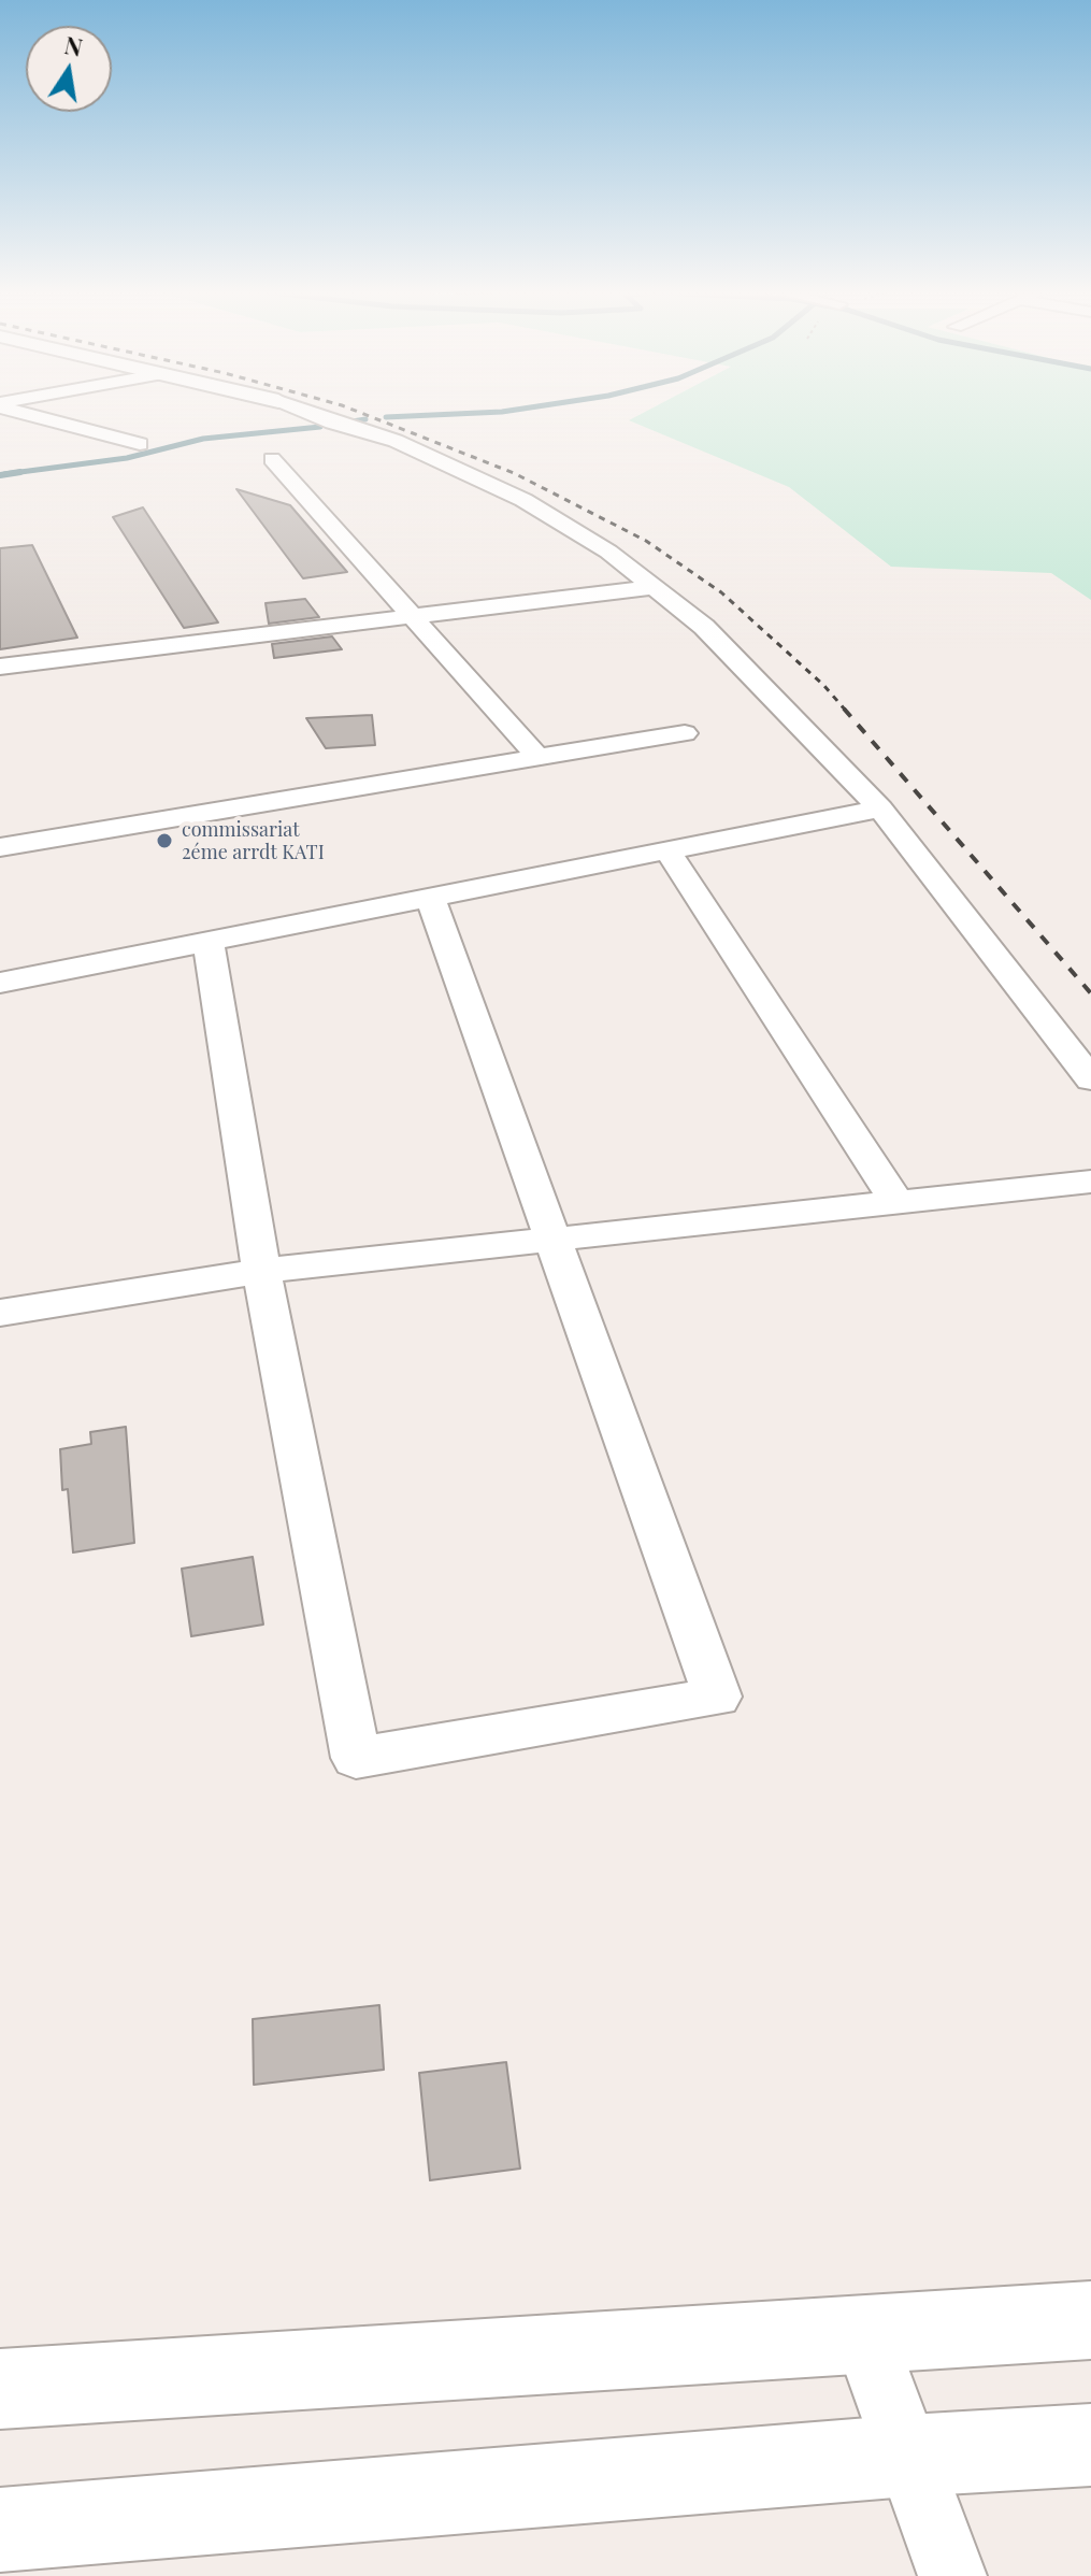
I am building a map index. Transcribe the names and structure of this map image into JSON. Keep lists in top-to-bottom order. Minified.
{"places":["commissariat 2éme arrdt KATI"],"north":"top"}
